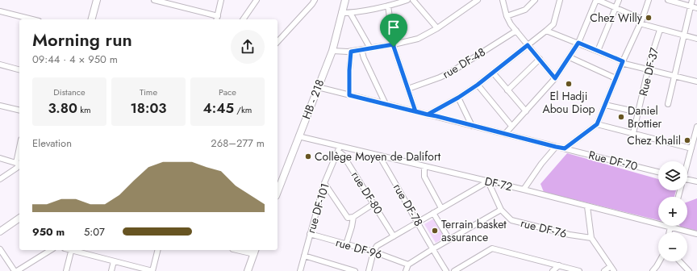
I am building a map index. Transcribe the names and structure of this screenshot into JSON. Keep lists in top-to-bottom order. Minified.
{"streets":{"main road":["HB - 218"],"street":["rue DF-48","Rue DF-37","Rue DF-70","DF-72","rue DF-80","rue DF-78","rue DF-101","rue DF-76","rue DF-96"]},"crossings":[["HB - 218","Rue DF-70"],["HB - 218","DF-72"],["DF-72","rue DF-80"],["DF-72","rue DF-78"],["DF-72","rue DF-101"],["rue DF-80","rue DF-101"],["rue DF-101","rue DF-96"]],"places":["Chez Willy","El Hadji Abou Diop","Daniel Brottier","Chez Khalil","Collège Moyen de Dalifort","Terrain basket assurance"],"page":{"heading":["Morning run","09:44 · 4 × 950 m"],"stats":[["Distance","3.80 km"],["Time","18:03"],["Pace","4:45 /km"]],"chart":["Elevation","268–277 m"],"map_buttons":["+","−"],"list":[{"name":"950 m","note":"5:07"}]}}
